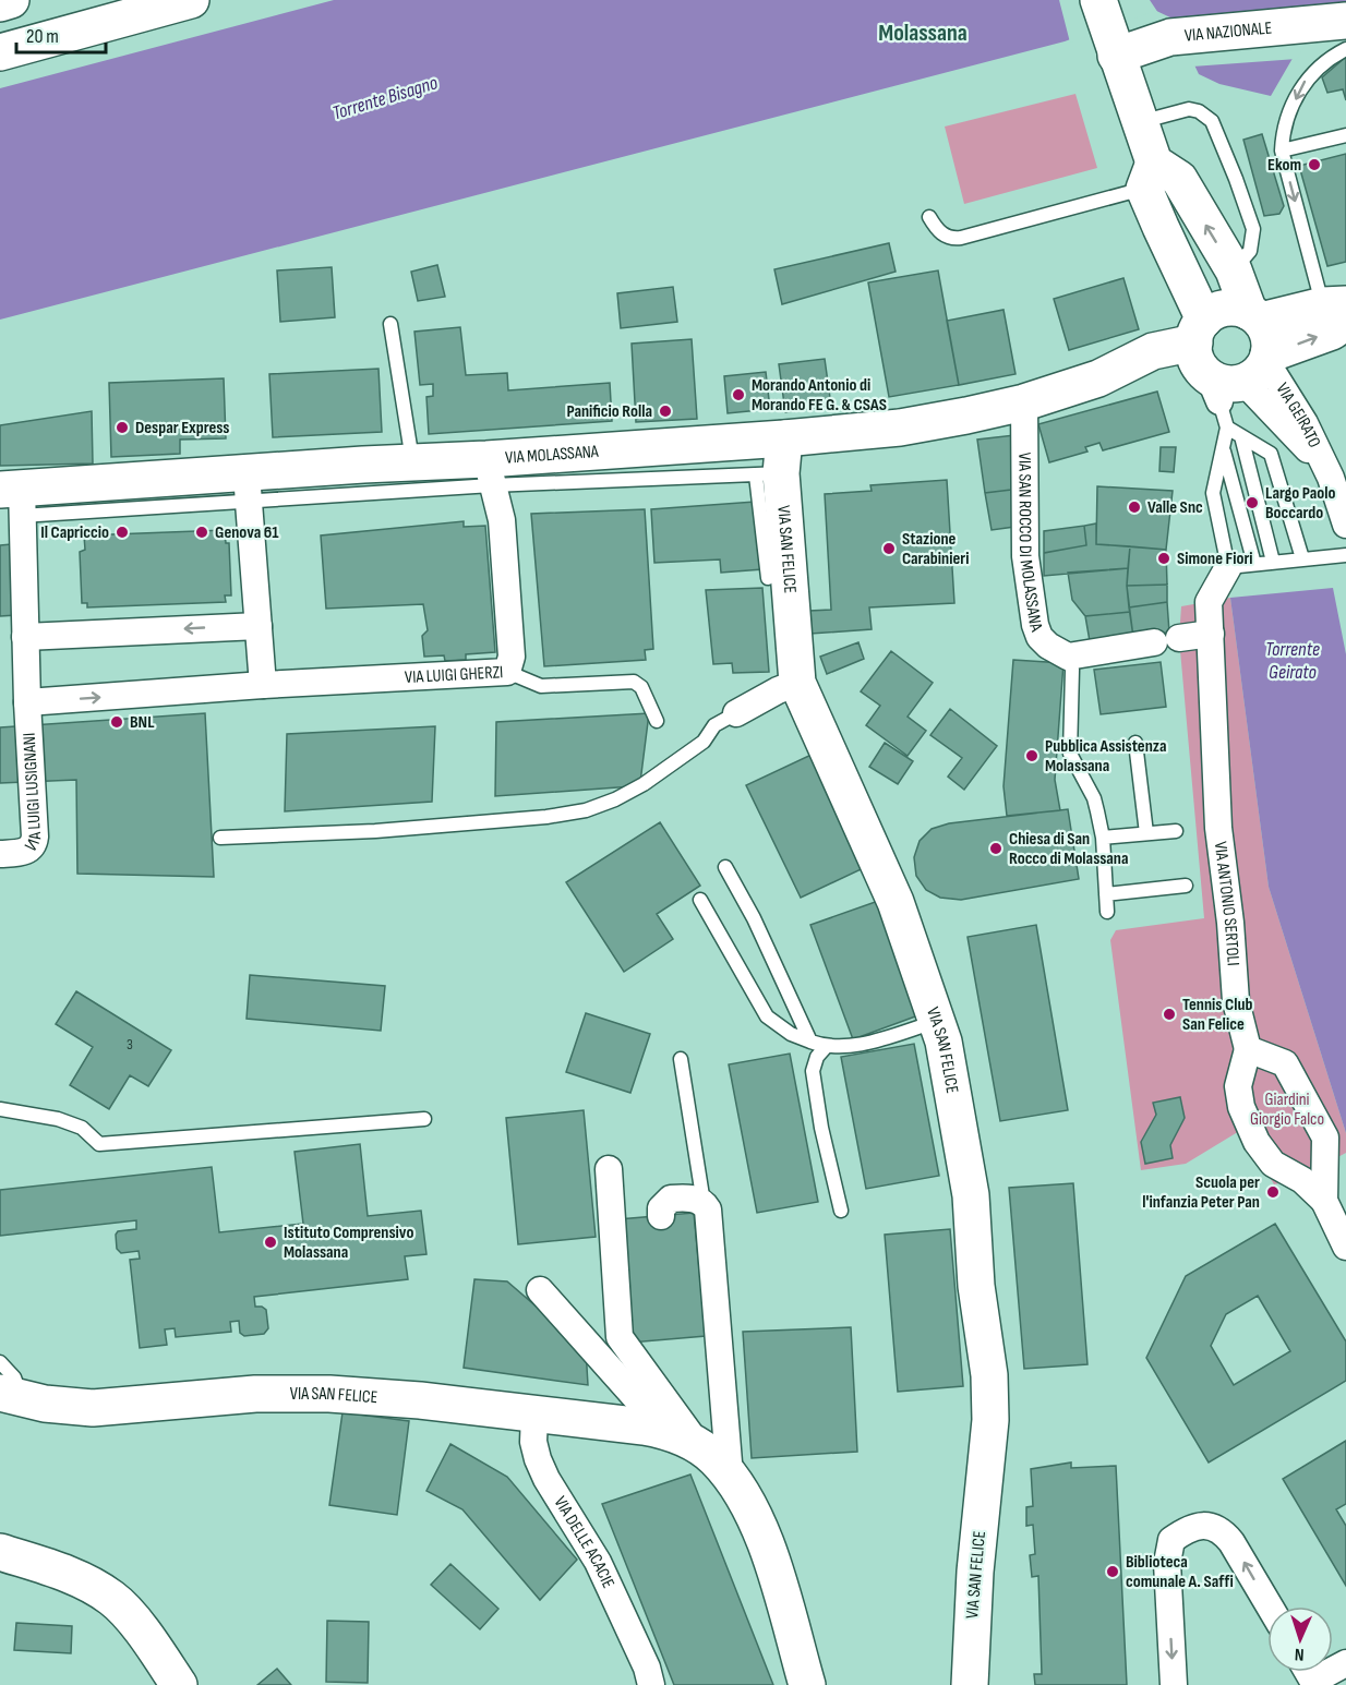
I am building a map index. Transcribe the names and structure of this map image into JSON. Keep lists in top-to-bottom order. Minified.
{"streets":{"street":["VIA NAZIONALE","VIA GEIRATO","VIA MOLASSANA","VIA SAN ROCCO DI MOLASSANA","VIA SAN FELICE","VIA LUIGI GHERZI","VIA LUIGI LUSIGNANI","VIA ANTONIO SERTOLI","VIA DELLE ACACIE"]},"crossings":[["VIA GEIRATO","VIA MOLASSANA"],["VIA MOLASSANA","VIA SAN ROCCO DI MOLASSANA"],["VIA MOLASSANA","VIA SAN FELICE"],["VIA MOLASSANA","VIA LUIGI GHERZI"],["VIA SAN FELICE","VIA DELLE ACACIE"],["VIA LUIGI GHERZI","VIA LUIGI LUSIGNANI"]],"districts":["Molassana"],"water":["Torrente Bisagno","Torrente Geirato"],"parks":["Giardini Giorgio Falco"],"places":["Ekom","Morando Antonio di Morando FE G. & CSAS","Panificio Rolla","Despar Express","Largo Paolo Boccardo","Valle Snc","Il Capriccio","Genova 61","Stazione Carabinieri","Simone Fiori","BNL","Pubblica Assistenza Molassana","Chiesa di San Rocco di Molassana","Tennis Club San Felice","Scuola per l'infanzia Peter Pan","Istituto Comprensivo Molassana","Biblioteca comunale A. Saffi"],"house_numbers":["3"],"scale_bar":"20 m","north":"bottom"}
